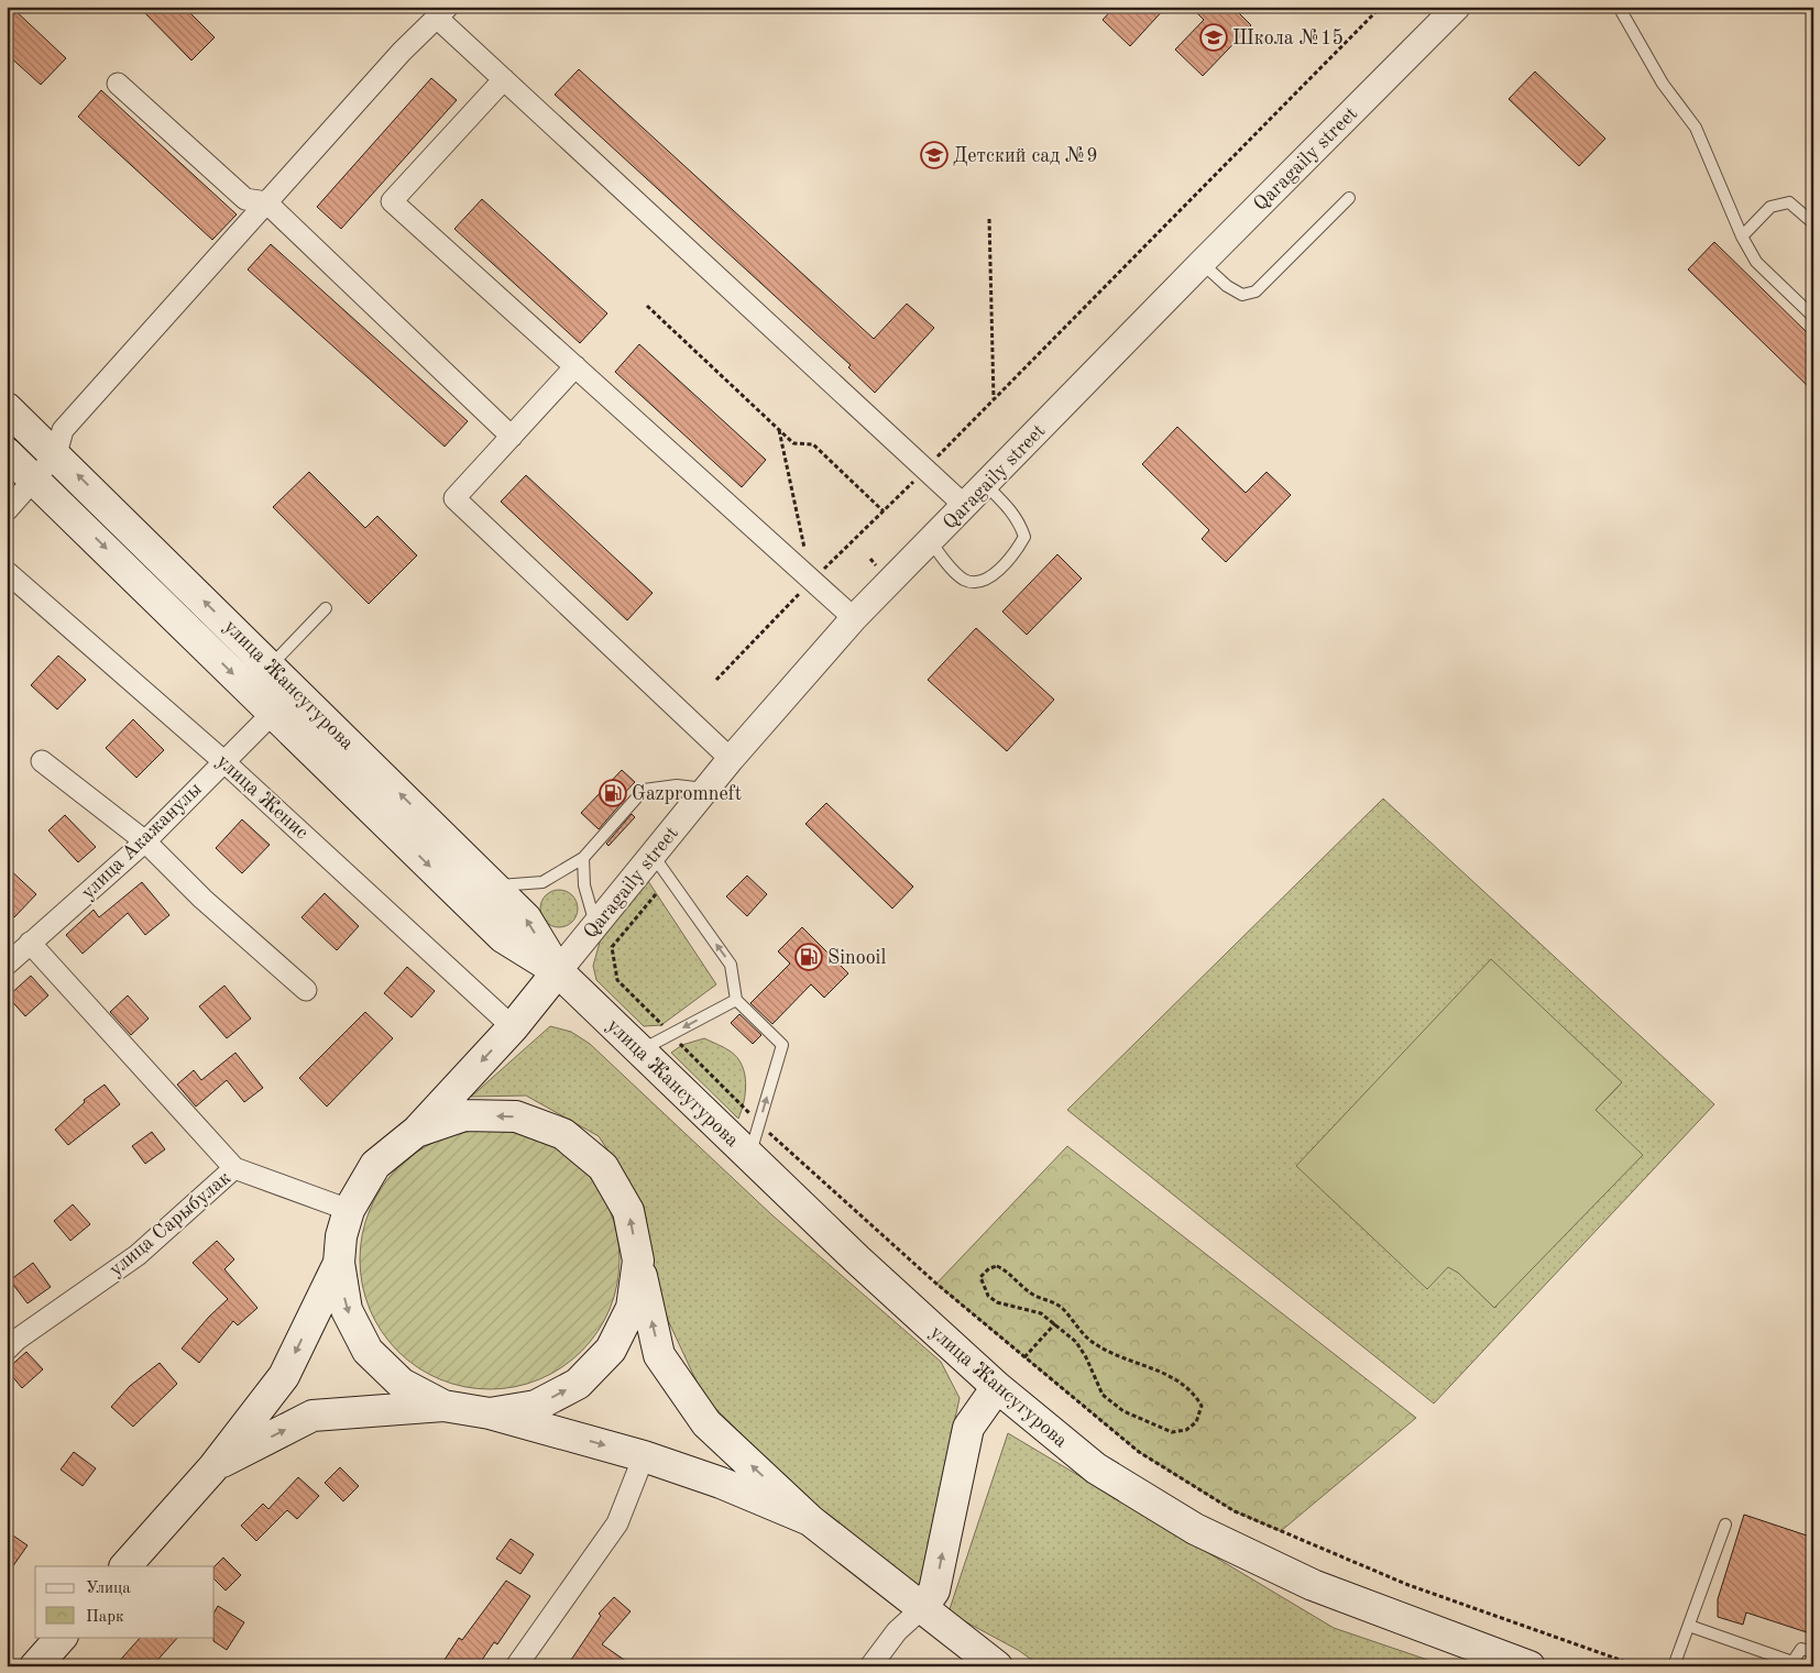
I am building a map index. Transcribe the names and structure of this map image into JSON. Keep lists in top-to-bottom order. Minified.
{"streets":{"main road":["улица Жансугурова"],"street":["Qaragaily street","улица Женис","улица Акажанулы","улица Сарыбулак"]},"crossings":[["Qaragaily street","улица Жансугурова"],["улица Жансугурова","улица Акажанулы"],["улица Женис","улица Акажанулы"]],"places":{"school or university":["Школа №15","Детский сад №9"],"fuel station":["Gazpromneft","Sinooil"]},"legend":["Улица","Парк"]}
